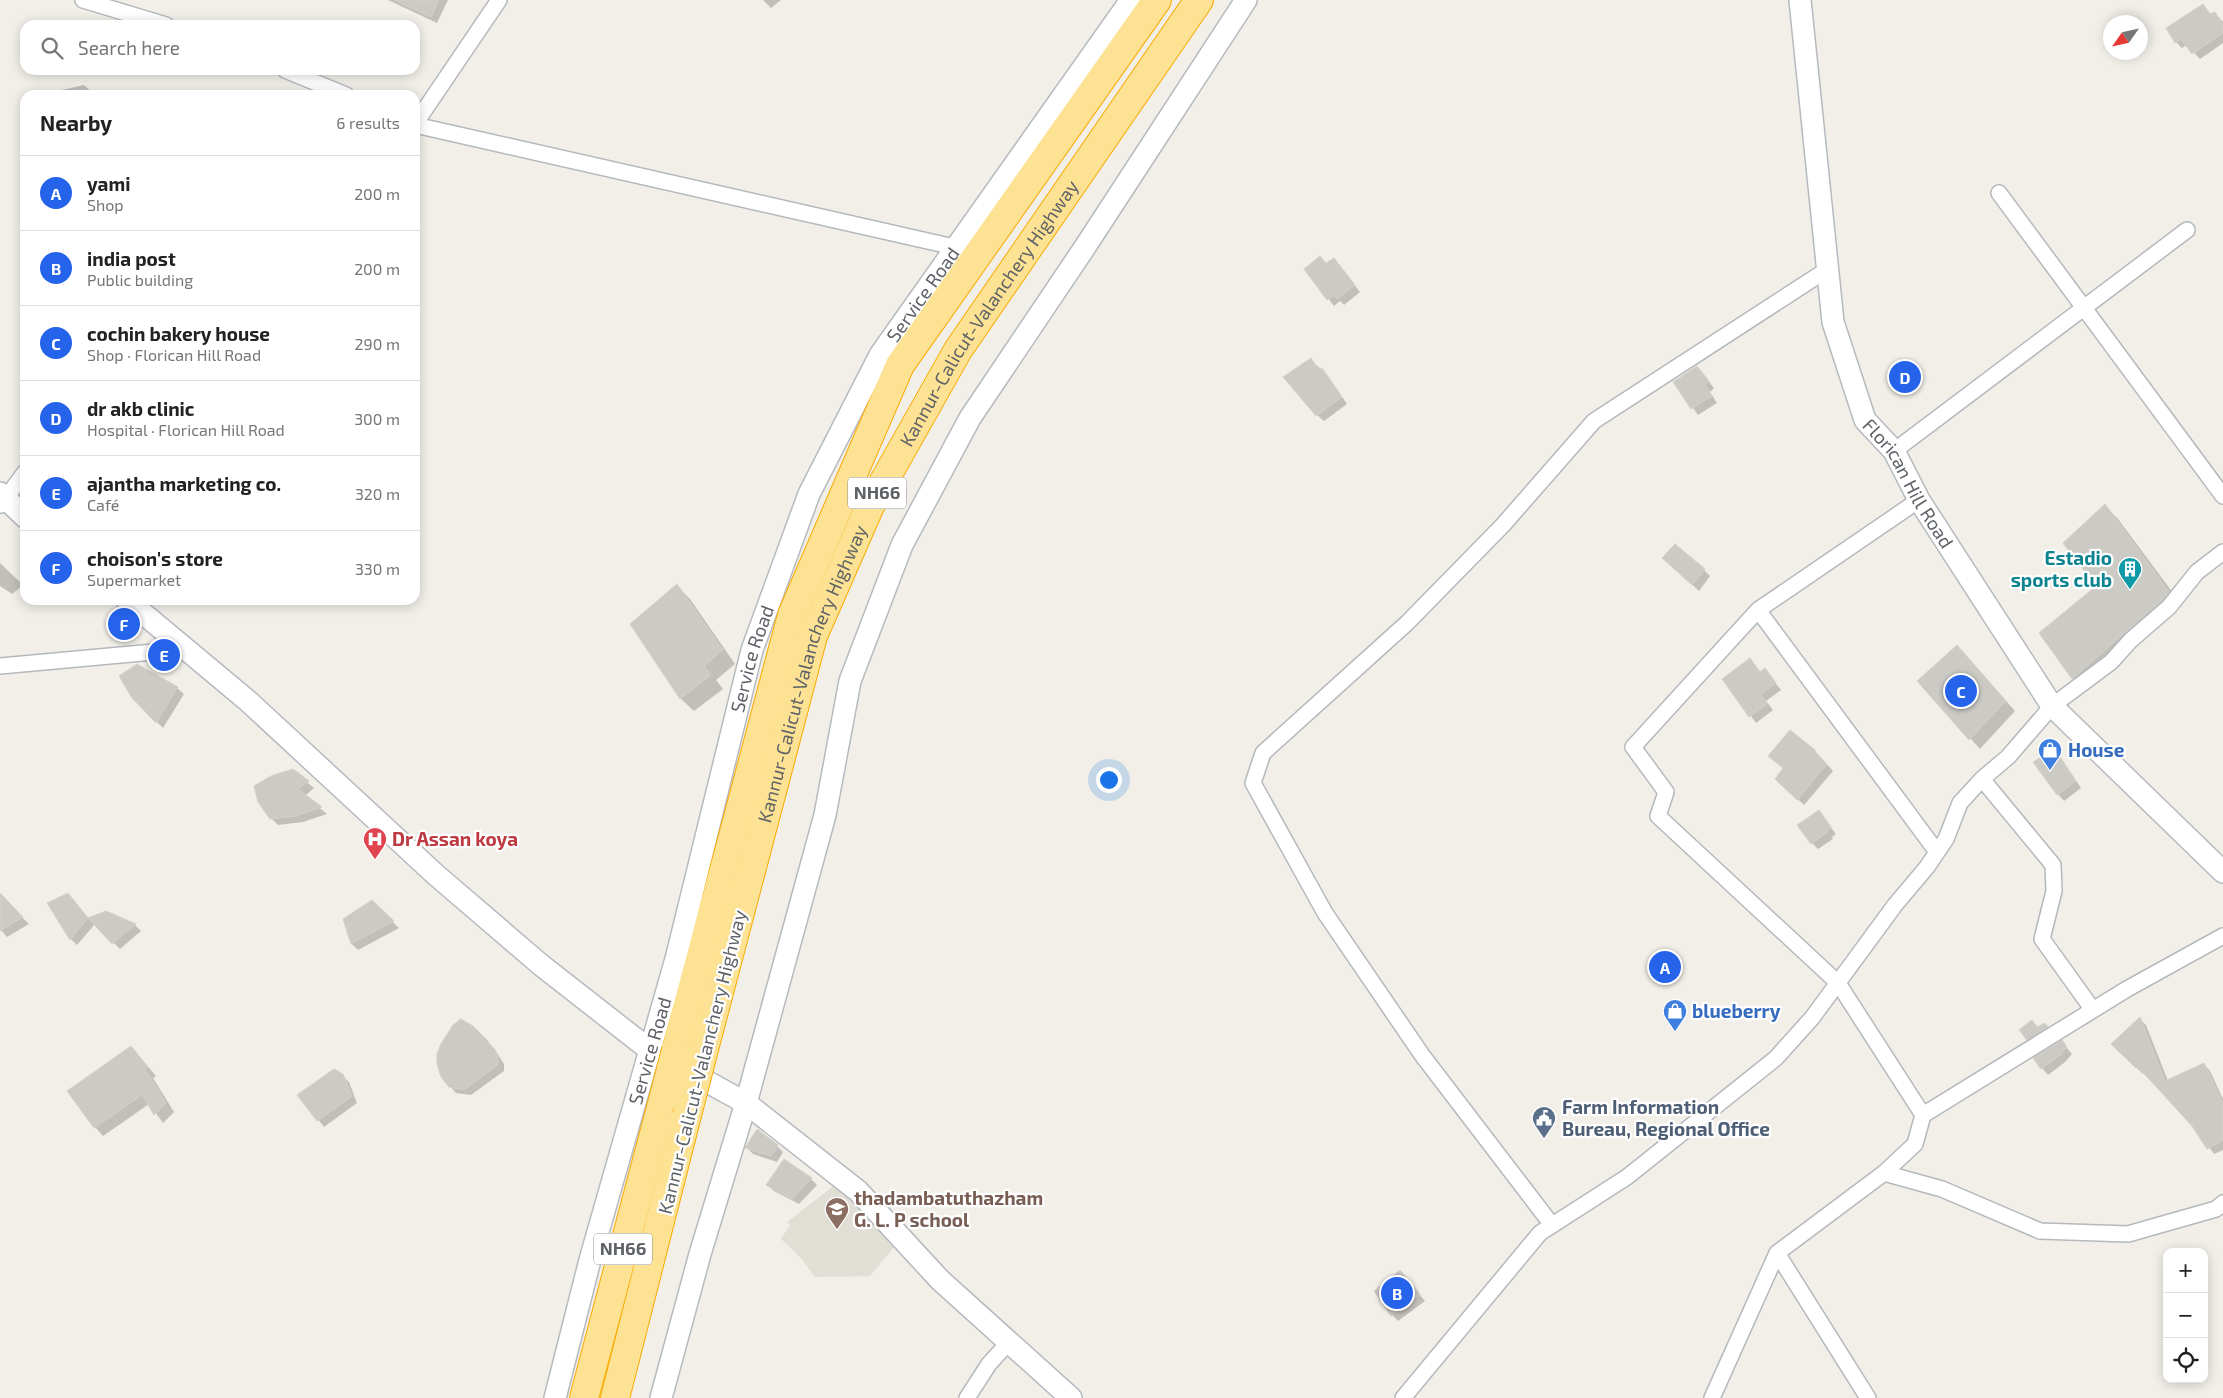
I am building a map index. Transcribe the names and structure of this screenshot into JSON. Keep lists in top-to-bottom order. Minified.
{"streets":{"highway":["Kannur-Calicut-Valanchery Highway","NH66"],"street":["Service Road","Florican Hill Road"]},"crossings":[["Service Road","NH66"]],"places":{"building":["Estadio sports club"],"shop":["House","blueberry"],"hospital":["Dr Assan koya"],"public building":["Farm Information Bureau, Regional Office"],"school or university":["thadambatuthazham G. L. P school"]},"north":"bottom left","page":{"search":"Search here","heading":["Nearby","6 results"],"list":[{"mark":"A","name":"yami","note":"Shop","value":"200 m"},{"mark":"B","name":"india post","note":"Public building","value":"200 m"},{"mark":"C","name":"cochin bakery house","note":"Shop · Florican Hill Road","value":"290 m"},{"mark":"D","name":"dr akb clinic","note":"Hospital · Florican Hill Road","value":"300 m"},{"mark":"E","name":"ajantha marketing co.","note":"Café","value":"320 m"},{"mark":"F","name":"choison's store","note":"Supermarket","value":"330 m"}],"pins":["D","F","E","C","A","B"],"map_buttons":["+","−"]}}
